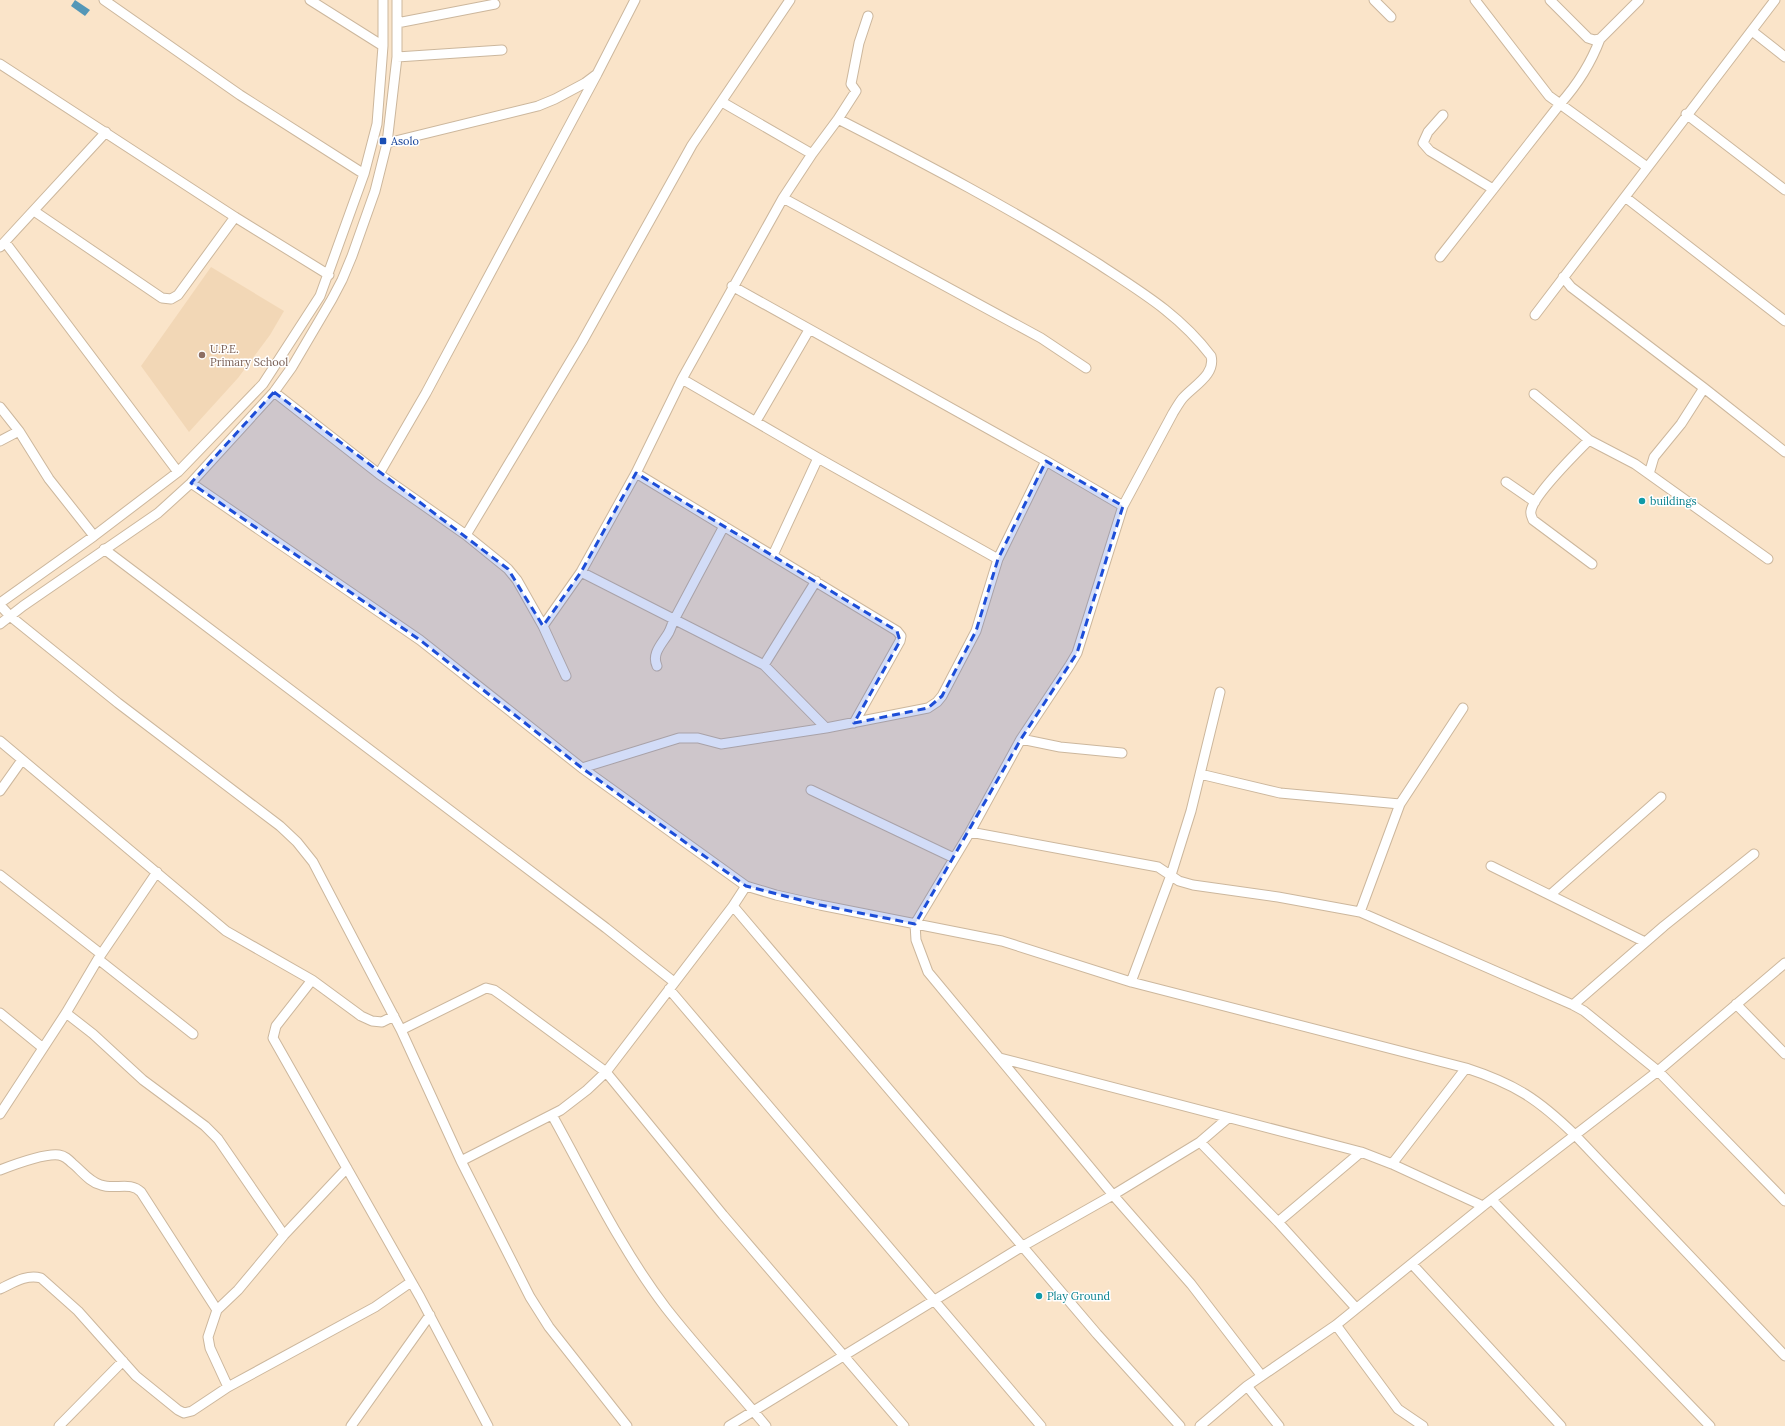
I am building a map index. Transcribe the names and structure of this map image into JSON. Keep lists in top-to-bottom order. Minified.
{"places":{"transit":["Asolo"],"other":["U.P.E. Primary School","buildings","Play Ground"]}}
